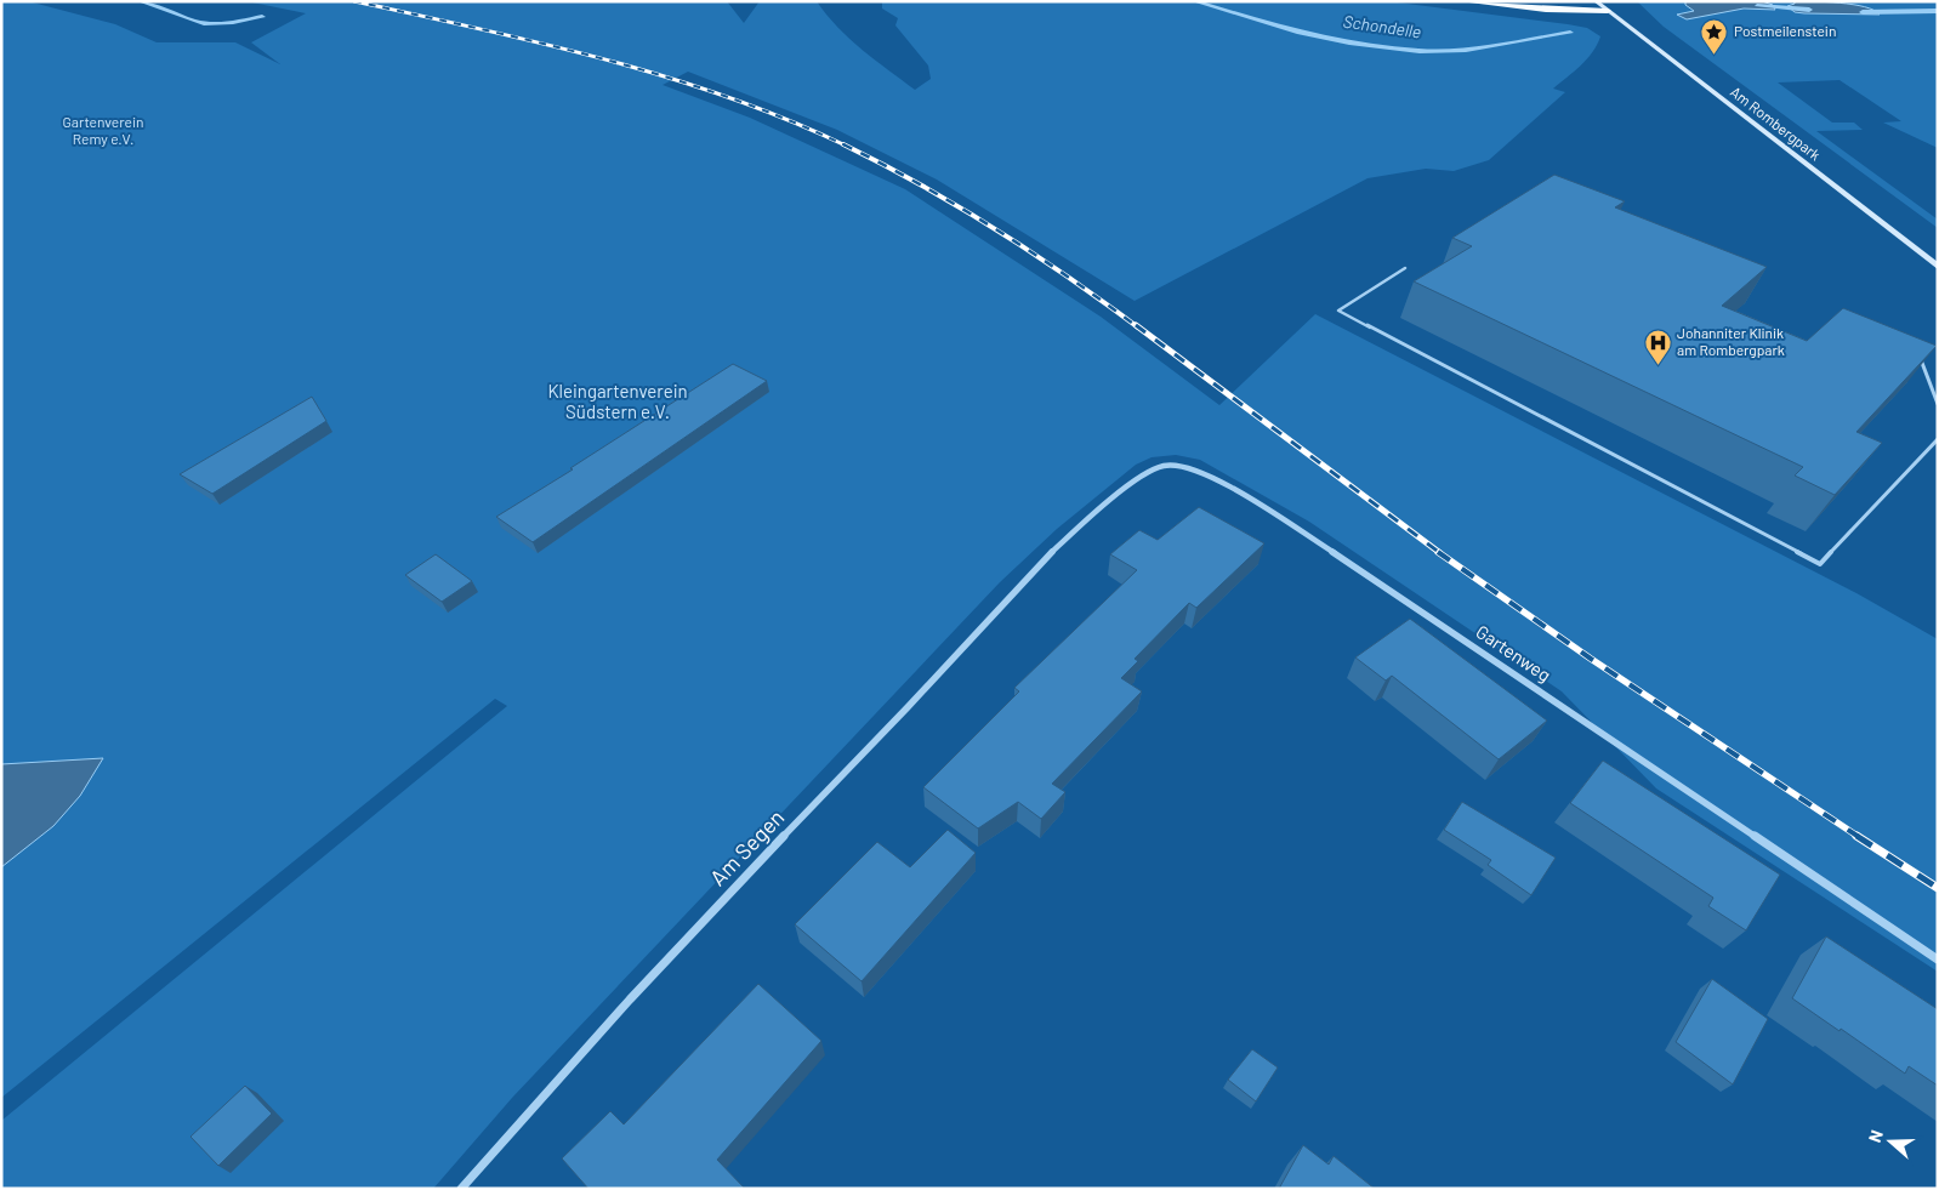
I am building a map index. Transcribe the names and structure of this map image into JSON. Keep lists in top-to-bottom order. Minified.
{"streets":{"main road":["Am Rombergpark"],"street":["Gartenweg","Am Segen"]},"crossings":[["Gartenweg","Am Segen"]],"water":["Schondelle"],"parks":["Gartenverein Remy e.V.","Kleingartenverein Südstern e.V."],"places":{"place":["Postmeilenstein"],"hospital":["Johanniter Klinik am Rombergpark"]},"north":"left"}
